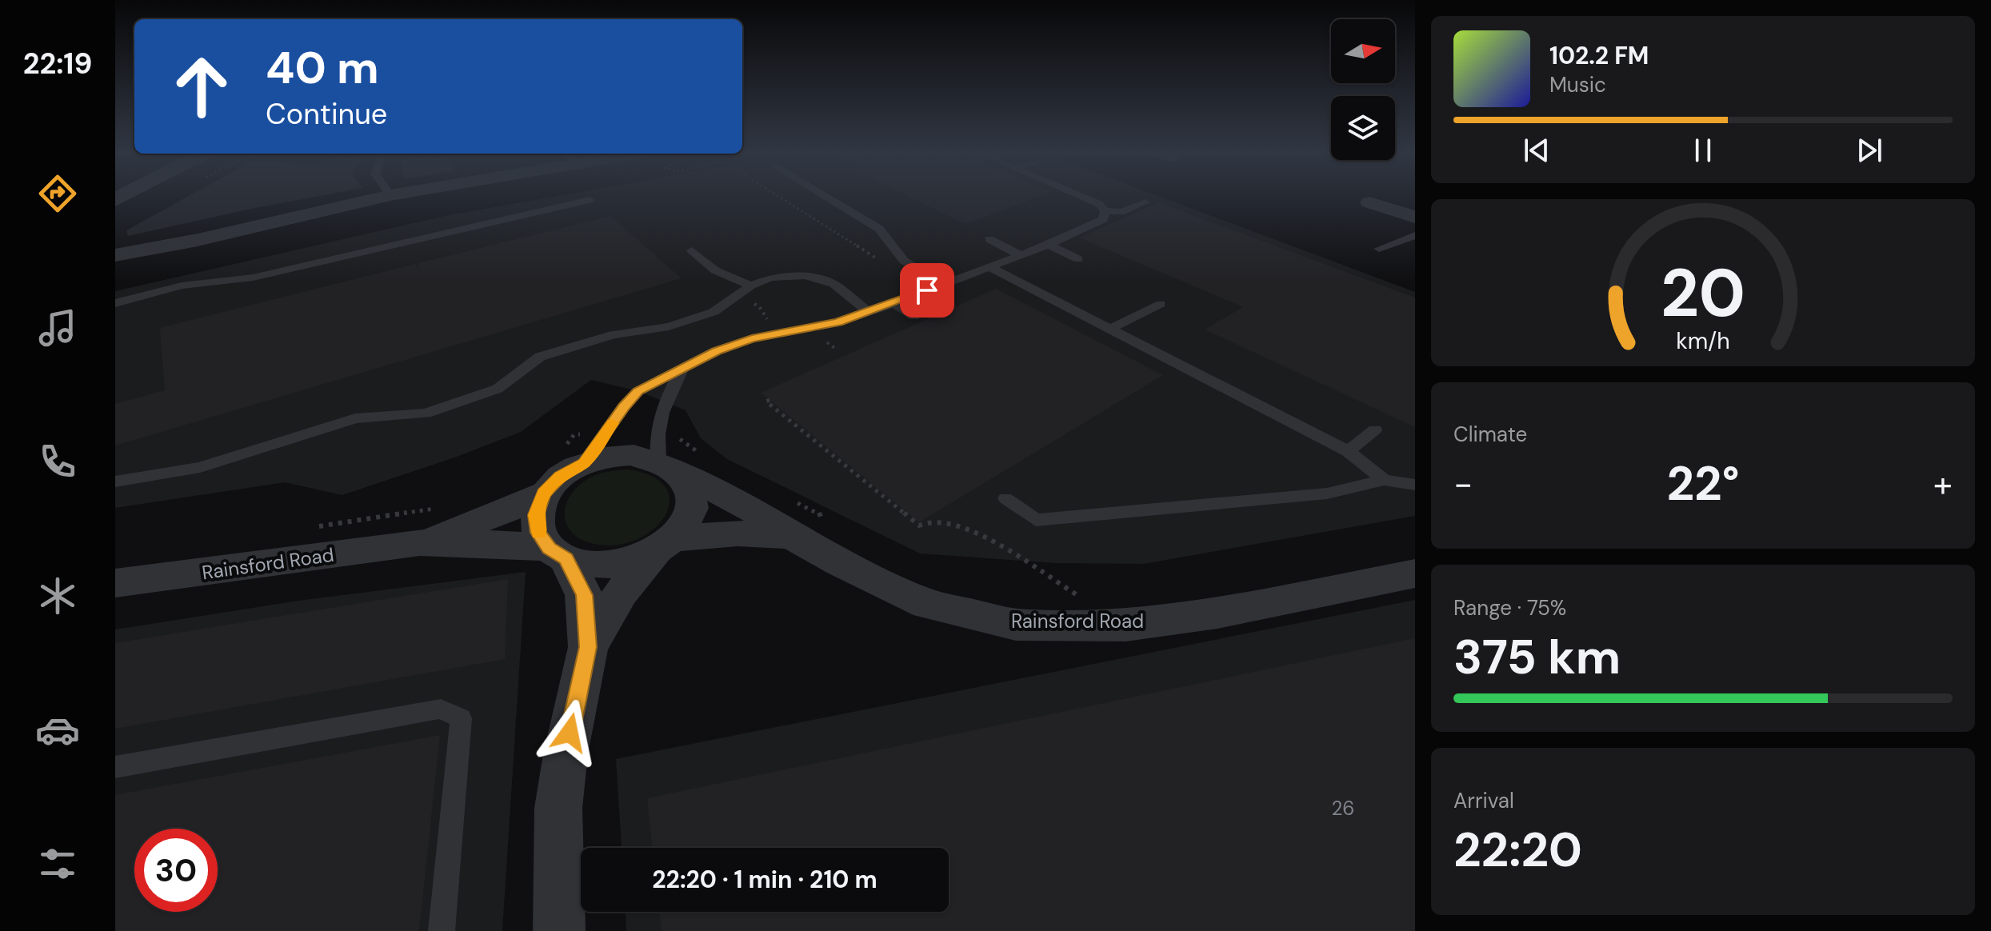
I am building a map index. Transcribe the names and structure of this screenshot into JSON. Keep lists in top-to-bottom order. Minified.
{"streets":{"street":["Rainsford Road"]},"house_numbers":["26"],"north":"right","page":{"tabs":"22:19","turn":["40 m","Continue"],"song":["102.2 FM","Music"],"tile":["Climate",["Range · 75%","375 km"],["Arrival","22:20"]],"heat":["−","22°","+"],"limit":"30","trip":"22:20 · 1 min · 210 m","gauge":["20","km/h"]}}
